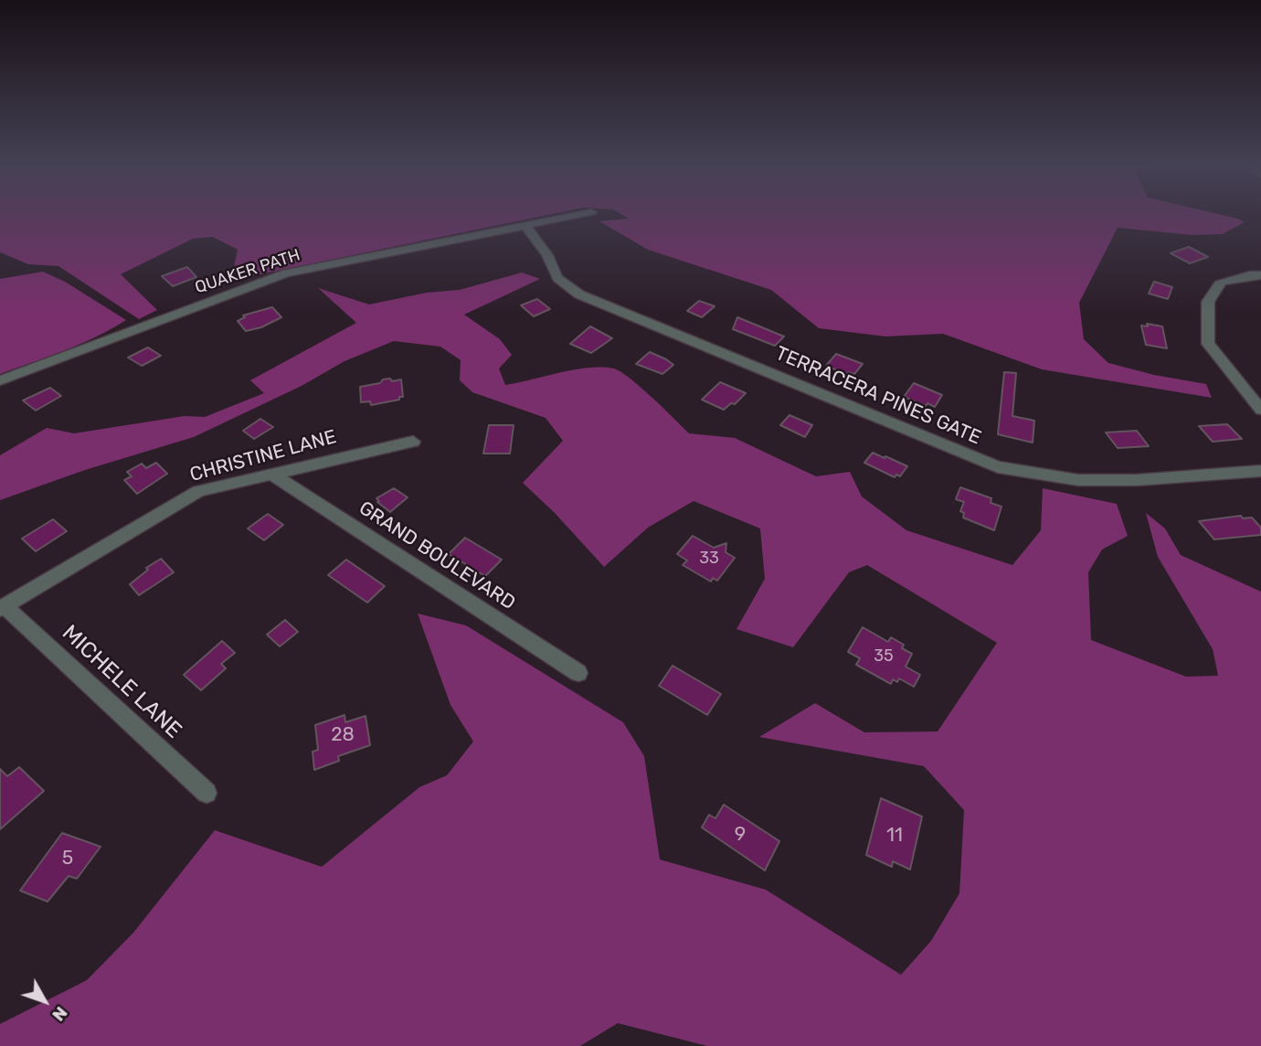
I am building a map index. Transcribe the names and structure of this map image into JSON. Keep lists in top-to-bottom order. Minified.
{"streets":{"street":["QUAKER PATH","TERRACERA PINES GATE","CHRISTINE LANE","GRAND BOULEVARD","MICHELE LANE"]},"crossings":[["QUAKER PATH","TERRACERA PINES GATE"],["CHRISTINE LANE","GRAND BOULEVARD"],["CHRISTINE LANE","MICHELE LANE"]],"house_numbers":["33","35","28","9","11","5"],"north":"bottom right"}
